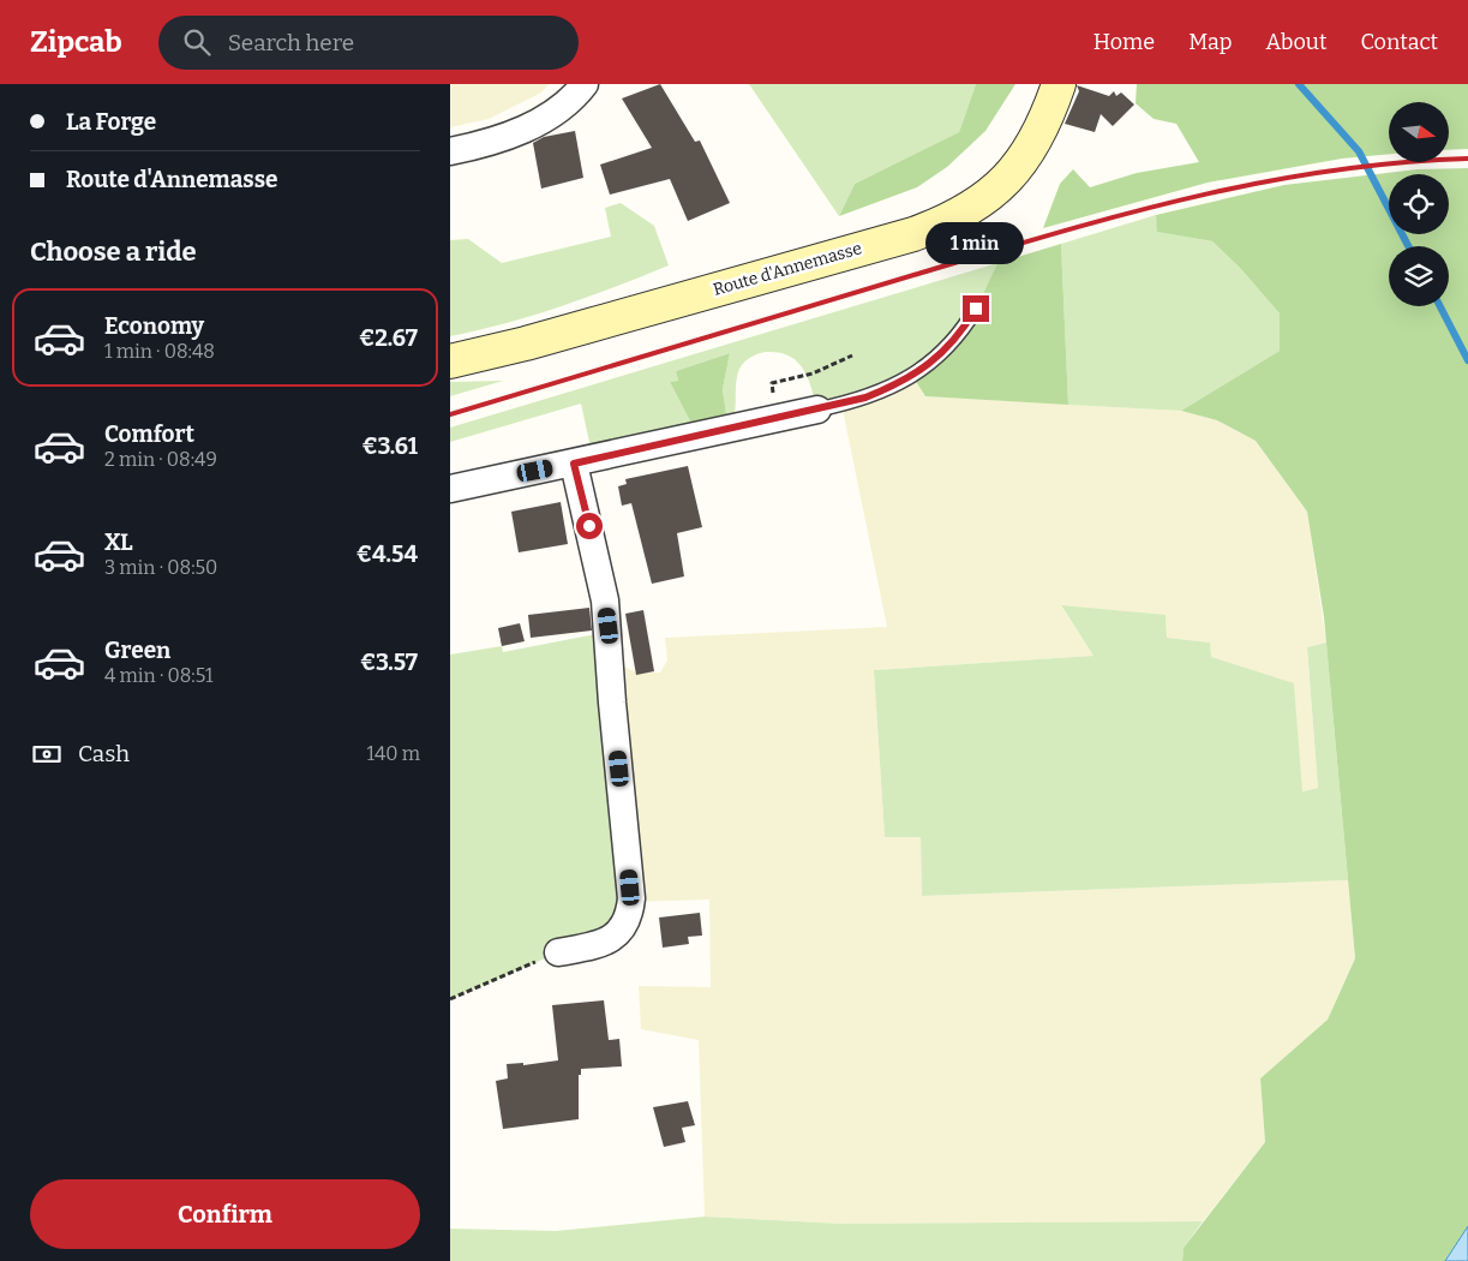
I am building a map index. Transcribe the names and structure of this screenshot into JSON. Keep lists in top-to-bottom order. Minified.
{"streets":{"main road":["Route d'Annemasse"]},"north":"right","page":{"header":"Zipcab","search":"Search here","nav":["Home","Map","About","Contact"],"banner":["La Forge","Route d'Annemasse"],"heading":"Choose a ride","bubble":"1 min","list":[{"name":"Economy","note":"1 min · 08:48","value":"€2.67"},{"name":"Comfort","note":"2 min · 08:49","value":"€3.61"},{"name":"XL","note":"3 min · 08:50","value":"€4.54"},{"name":"Green","note":"4 min · 08:51","value":"€3.57"}],"pay":["Cash","140 m"],"buttons":"Confirm"}}
